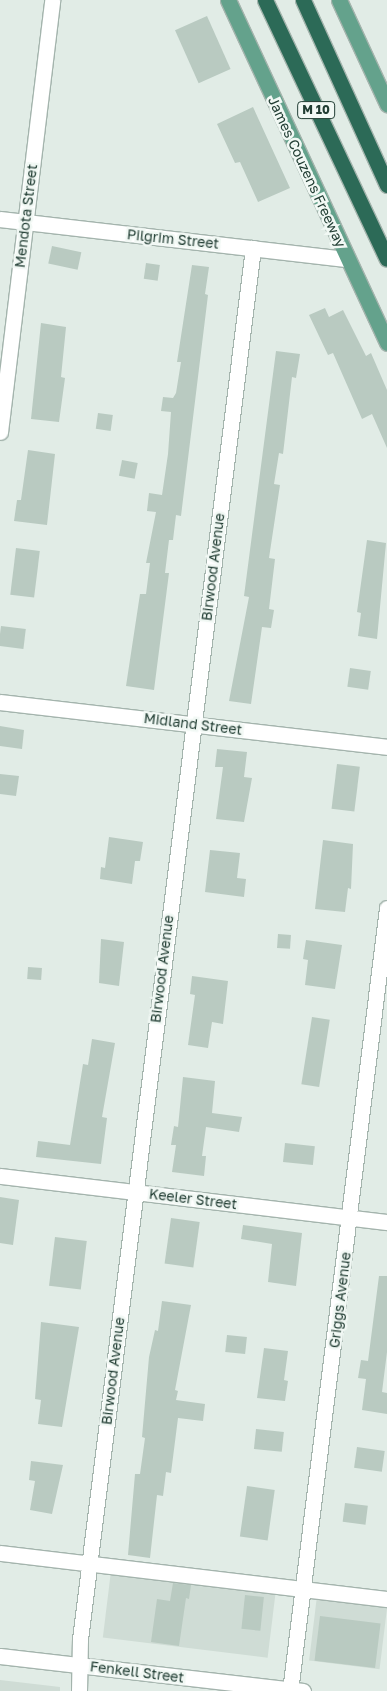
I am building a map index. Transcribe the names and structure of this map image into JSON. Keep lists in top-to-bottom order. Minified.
{"streets":{"highway":["M 10"],"main road":["James Couzens Freeway"],"street":["Mendota Street","Pilgrim Street","Birwood Avenue","Midland Street","Keeler Street","Griggs Avenue","Fenkell Street"]},"crossings":[["James Couzens Freeway","Pilgrim Street"],["Mendota Street","Pilgrim Street"],["Pilgrim Street","Birwood Avenue"],["Birwood Avenue","Midland Street"],["Birwood Avenue","Keeler Street"],["Birwood Avenue","Fenkell Street"],["Keeler Street","Griggs Avenue"],["Griggs Avenue","Fenkell Street"]]}
